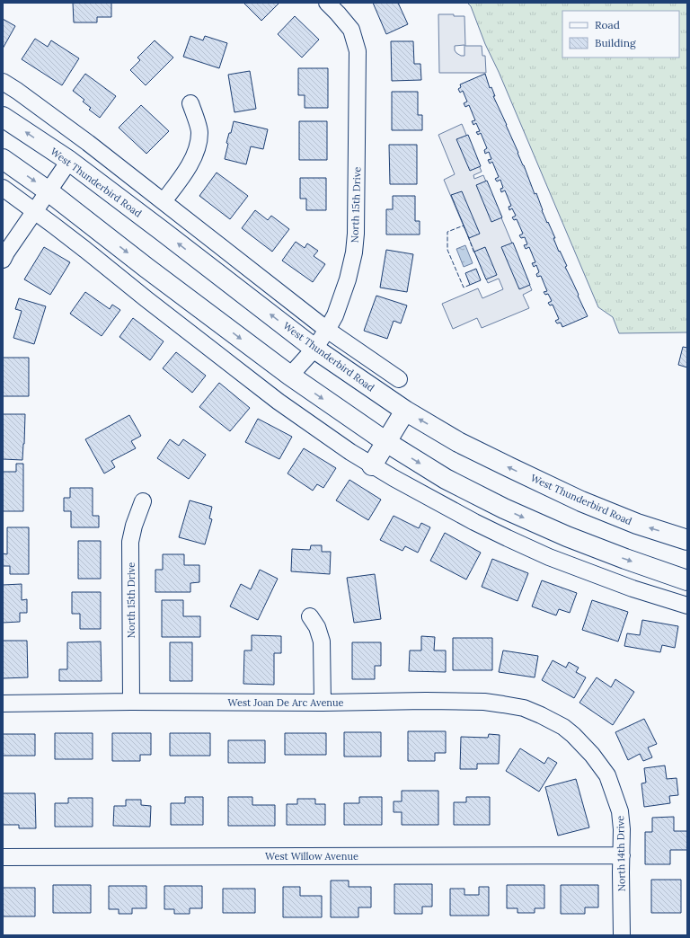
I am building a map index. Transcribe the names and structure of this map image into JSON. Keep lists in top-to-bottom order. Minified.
{"streets":{"main road":["West Thunderbird Road"],"street":["North 15th Drive","West Joan De Arc Avenue","North 14th Drive","West Willow Avenue"]},"crossings":[["West Thunderbird Road","North 15th Drive"],["North 15th Drive","West Joan De Arc Avenue"],["West Joan De Arc Avenue","North 14th Drive"],["North 14th Drive","West Willow Avenue"]],"legend":["Road","Building"]}
